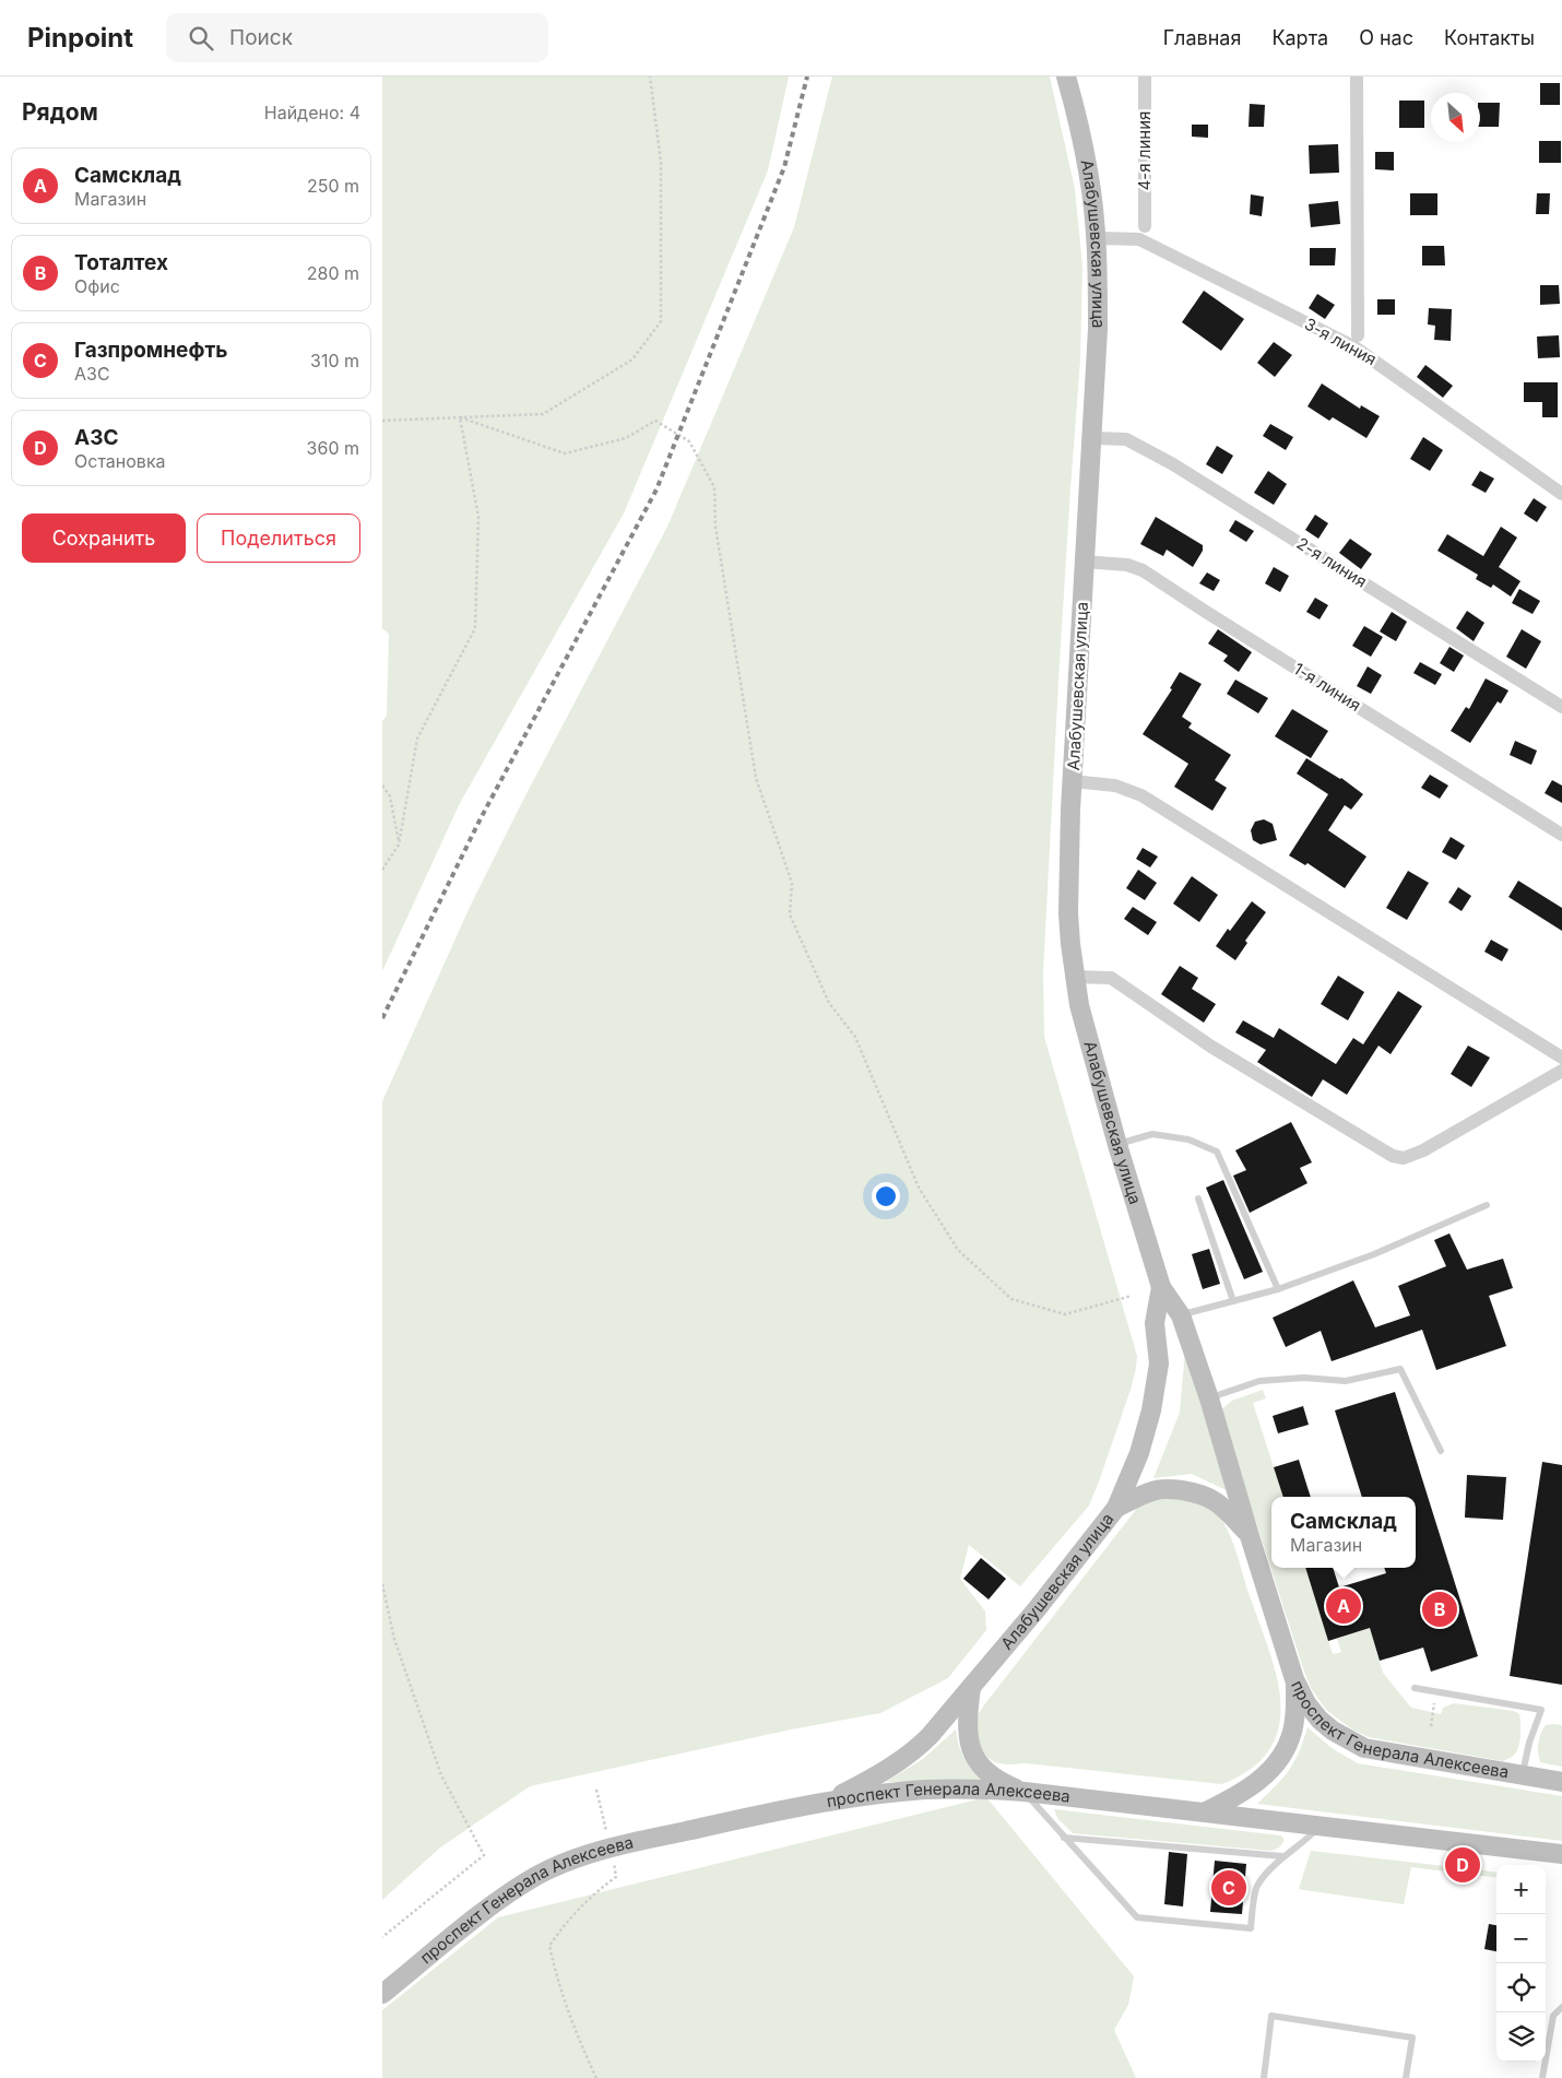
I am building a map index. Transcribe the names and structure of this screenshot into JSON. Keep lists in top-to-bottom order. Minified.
{"streets":{"street":["4-я линия","Алабушевская улица","3-я линия","2-я линия","1-я линия","проспект Генерала Алексеева"]},"crossings":[["Алабушевская улица","3-я линия"],["Алабушевская улица","2-я линия"],["Алабушевская улица","1-я линия"],["Алабушевская улица","проспект Генерала Алексеева"]],"north":"bottom right","page":{"header":"Pinpoint","search":"Поиск","nav":["Главная","Карта","О нас","Контакты"],"heading":["Рядом","Найдено: 4"],"list":[{"mark":"A","name":"Самсклад","note":"Магазин","value":"250 m"},{"mark":"B","name":"Тоталтех","note":"Офис","value":"280 m"},{"mark":"C","name":"Газпромнефть","note":"АЗС","value":"310 m"},{"mark":"D","name":"АЗС","note":"Остановка","value":"360 m"}],"buttons":["Сохранить","Поделиться"],"popup":["Самсклад","Магазин"],"pins":["A","B","D","C"],"map_buttons":["+","−"]}}
